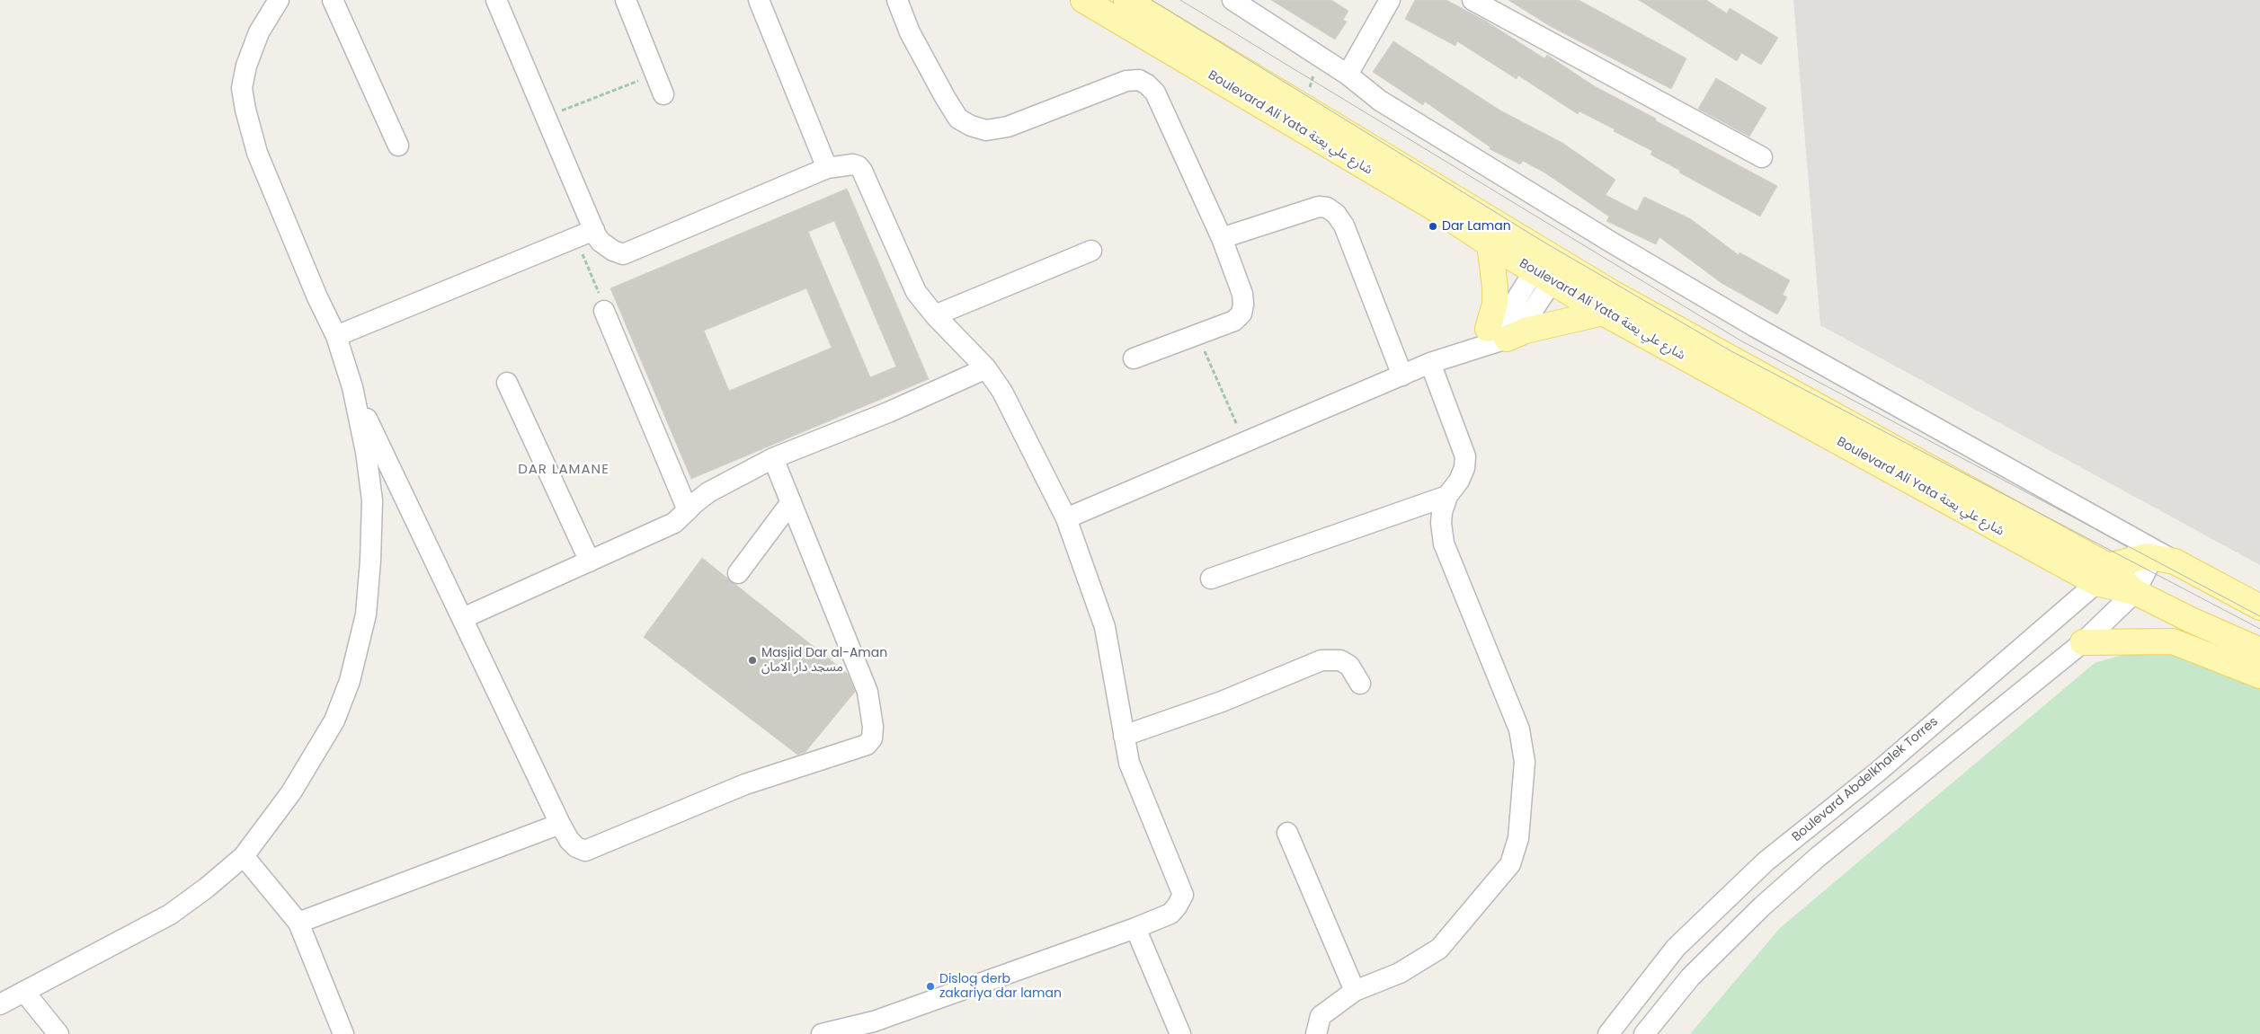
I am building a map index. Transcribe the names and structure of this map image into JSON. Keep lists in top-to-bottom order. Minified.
{"streets":{"main road":["Boulevard Ali Yata شارع علي يعتة","Boulevard Abdelkhalek Torres"]},"crossings":[["Boulevard Ali Yata شارع علي يعتة","Boulevard Abdelkhalek Torres"]],"districts":["DAR LAMANE"],"places":["Dar Laman","Masjid Dar al-Aman مسجد دار الامان","Dislog derb zakariya dar laman"]}
